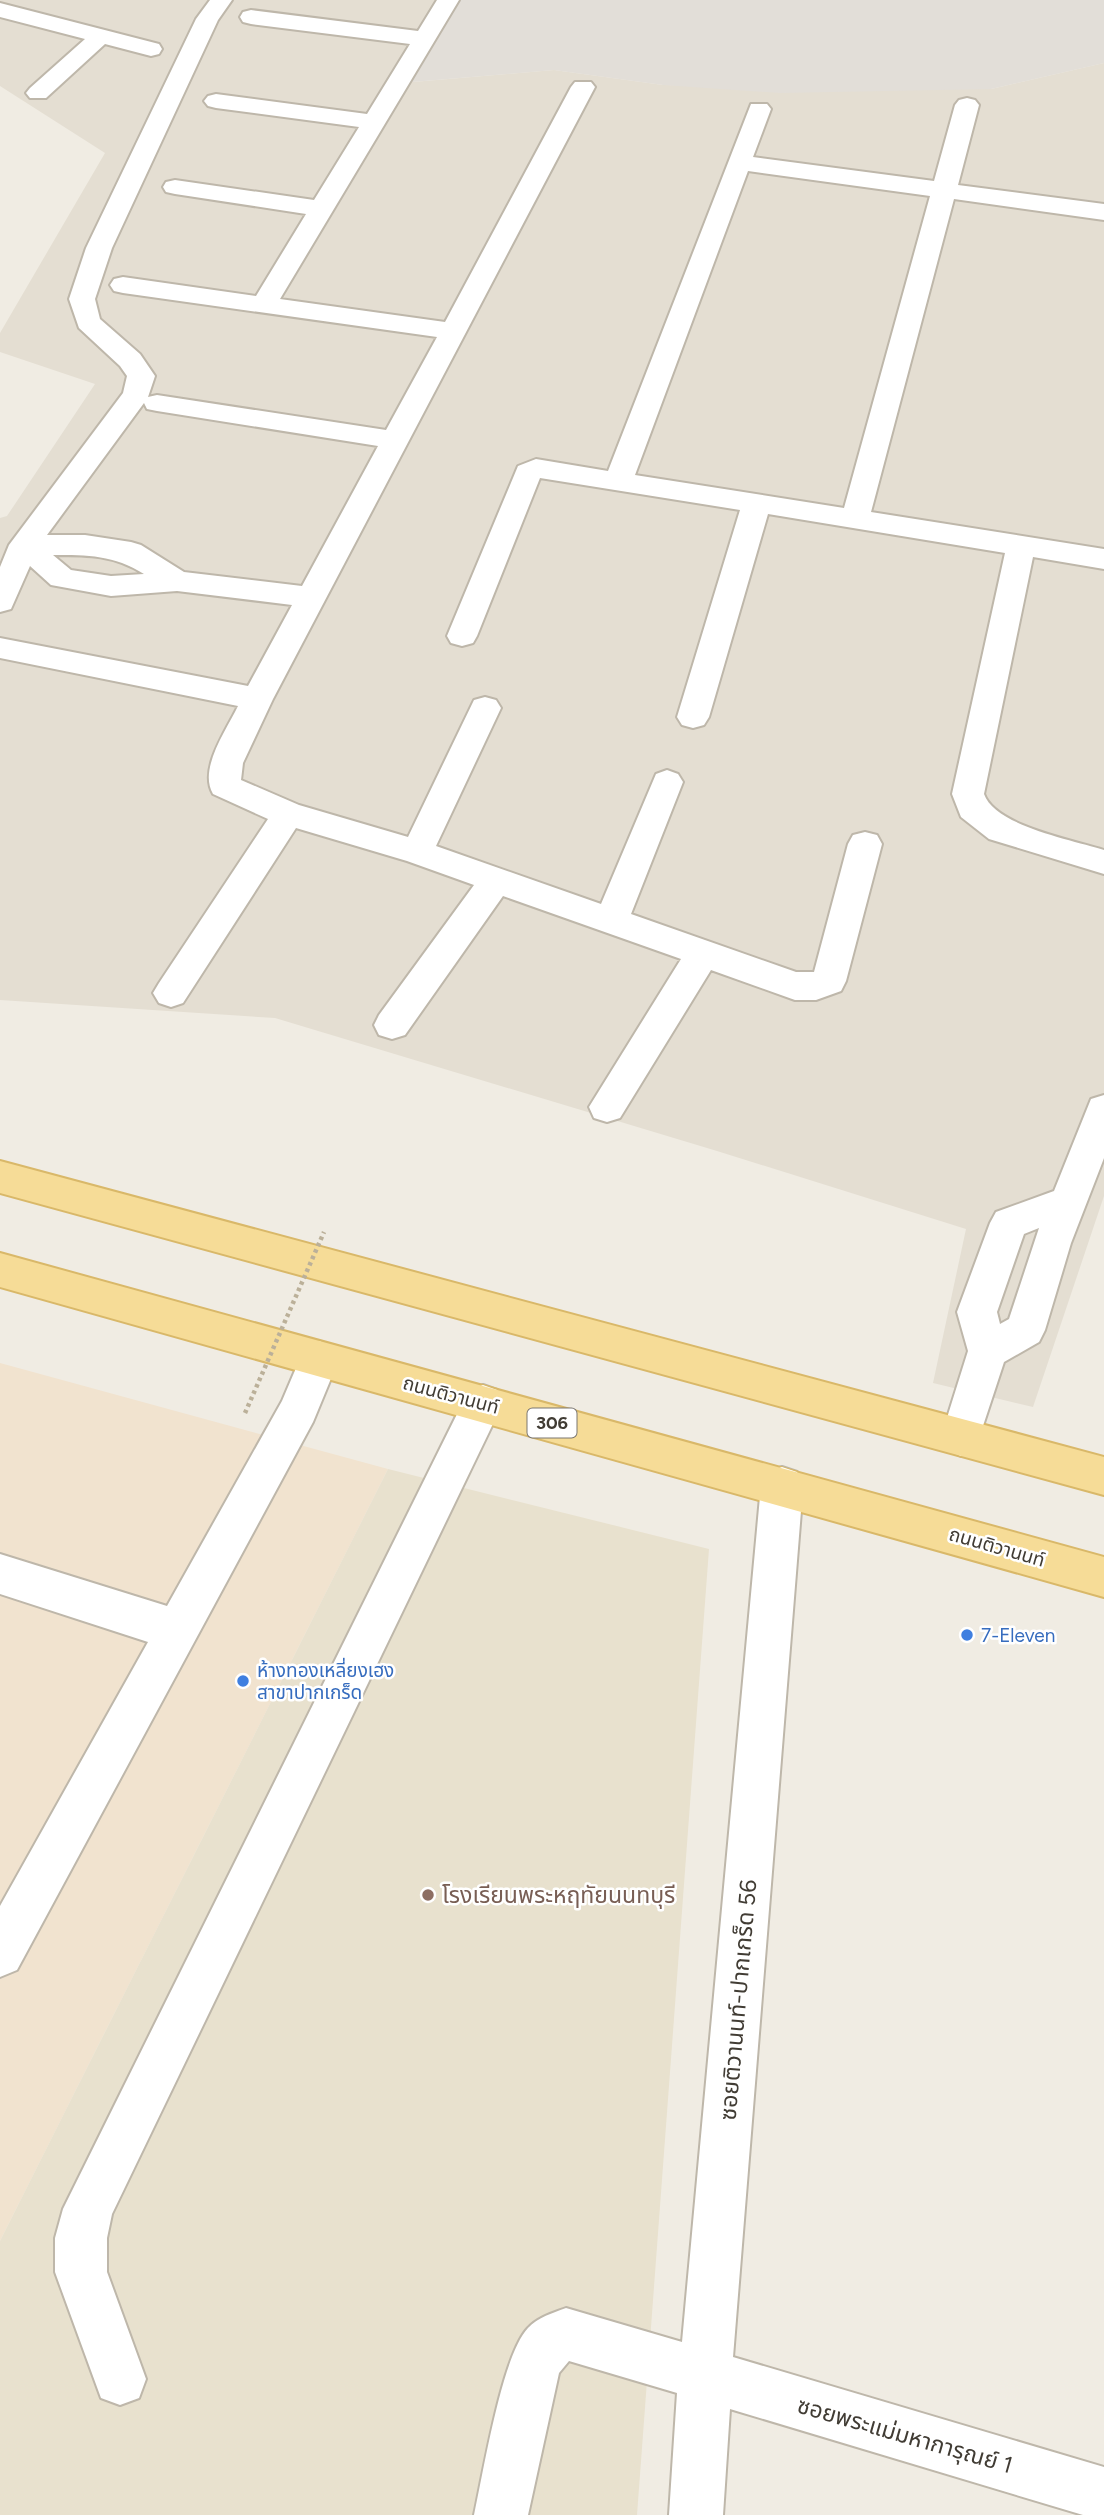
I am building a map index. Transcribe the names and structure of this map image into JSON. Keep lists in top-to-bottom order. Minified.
{"streets":{"main road":["ถนนติวานนท์","306"],"street":["ซอยติวานนท์-ปากเกร็ด 56","ซอยพระแม่มหาการุณย์ 1"]},"crossings":[["ถนนติวานนท์","ซอยติวานนท์-ปากเกร็ด 56"],["ซอยติวานนท์-ปากเกร็ด 56","ซอยพระแม่มหาการุณย์ 1"]],"places":["7-Eleven","ห้างทองเหลี่ยงเฮง สาขาปากเกร็ด","โรงเรียนพระหฤทัยนนทบุรี"]}
